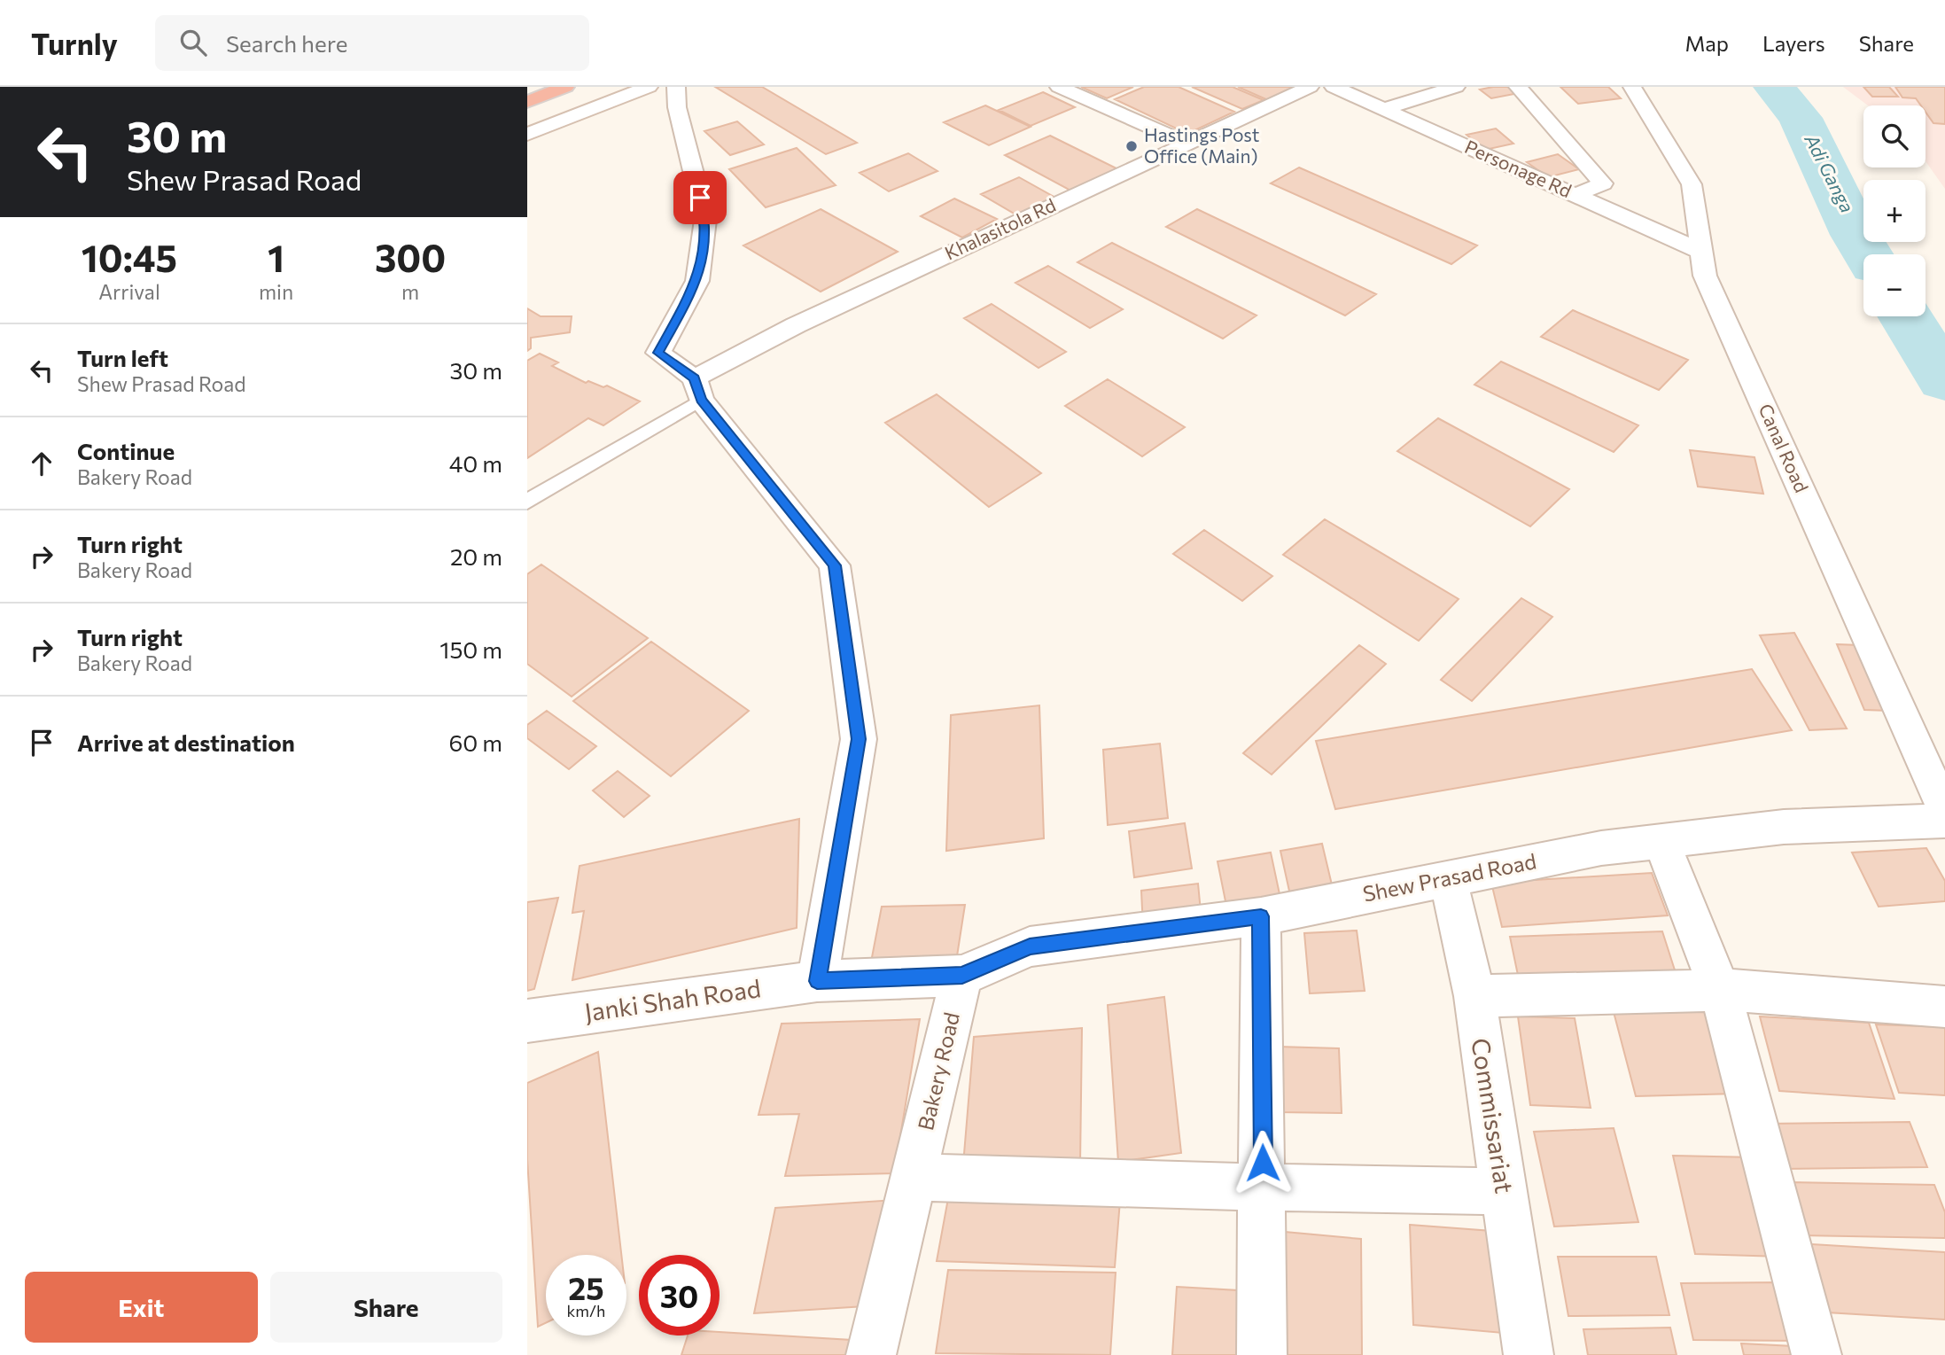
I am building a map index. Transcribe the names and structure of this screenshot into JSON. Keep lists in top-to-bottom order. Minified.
{"streets":{"street":["Personage Rd","Khalasitola Rd","Canal Road","Shew Prasad Road","Janki Shah Road","Bakery Road","Commissariat"]},"crossings":[["Personage Rd","Canal Road"],["Shew Prasad Road","Bakery Road"],["Shew Prasad Road","Commissariat"]],"water":["Adi Ganga"],"places":["Hastings Post Office (Main)"],"page":{"header":"Turnly","search":"Search here","nav":["Map","Layers","Share"],"turn":["30 m","Shew Prasad Road"],"map_buttons":["+","−"],"eta":["10:45","Arrival","1","min","300","m"],"list":[{"name":"Turn left","note":"Shew Prasad Road","value":"30 m"},{"name":"Continue","note":"Bakery Road","value":"40 m"},{"name":"Turn right","note":"Bakery Road","value":"20 m"},{"name":"Turn right","note":"Bakery Road","value":"150 m"},{"name":"Arrive at destination","value":"60 m"}],"speed":"25 km/h","limit":"30","buttons":["Exit","Share"]}}
